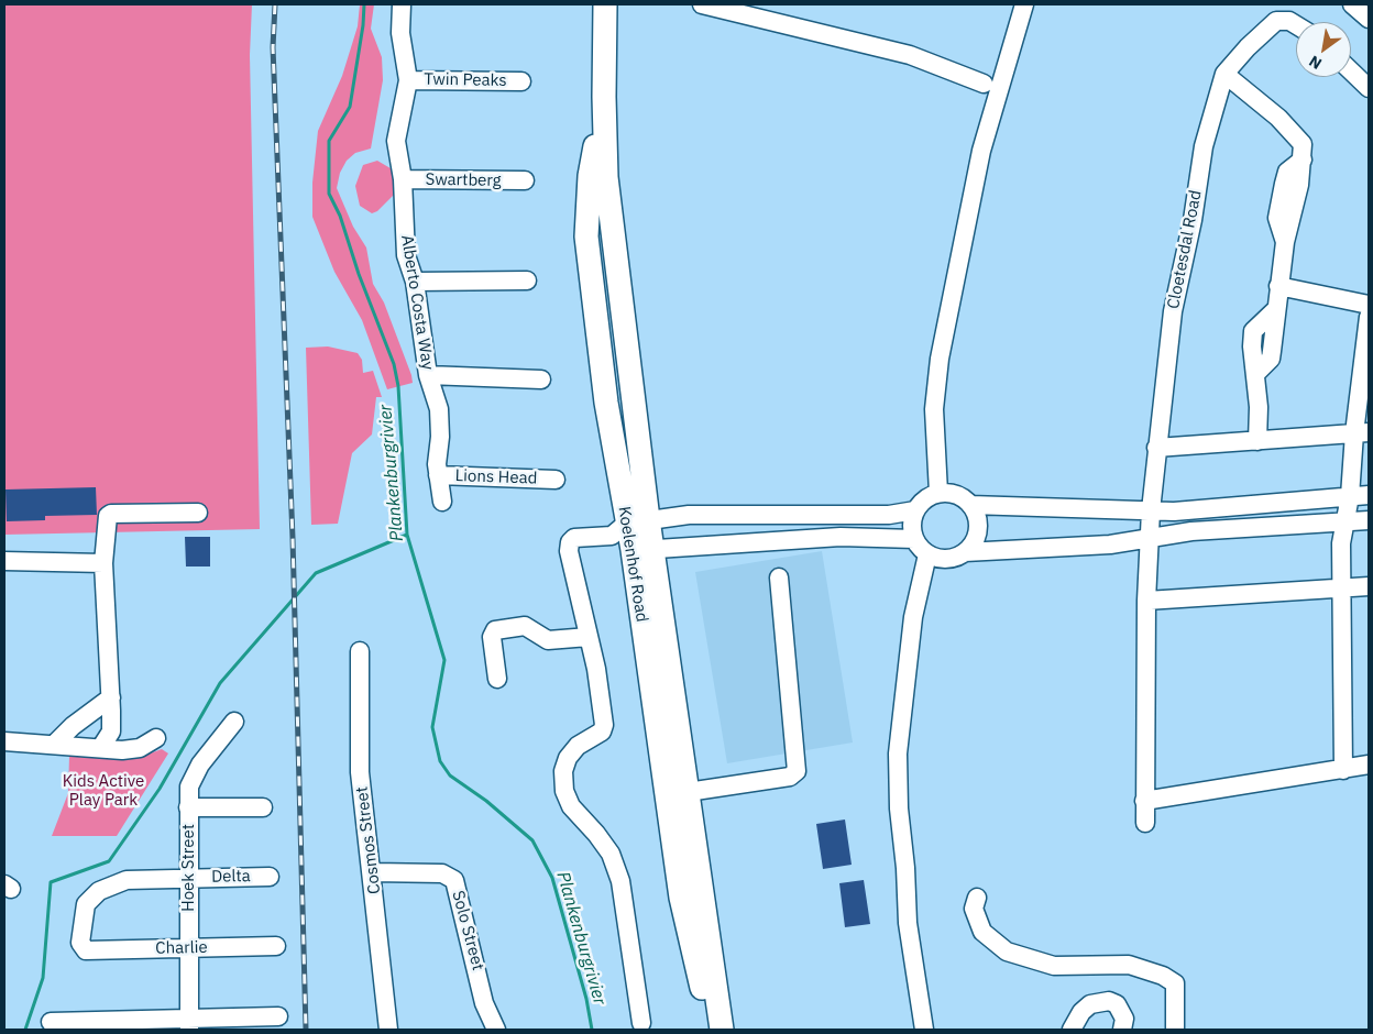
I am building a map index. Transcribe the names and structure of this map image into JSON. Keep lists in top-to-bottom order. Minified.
{"streets":{"main road":["Koelenhof Road"],"street":["Twin Peaks","Swartberg","Cloetesdal Road","Alberto Costa Way","Lions Head","Cosmos Street","Hoek Street","Delta","Solo Street","Charlie"]},"crossings":[["Twin Peaks","Alberto Costa Way"],["Swartberg","Alberto Costa Way"],["Alberto Costa Way","Lions Head"],["Cosmos Street","Solo Street"],["Hoek Street","Delta"],["Hoek Street","Charlie"],["Delta","Charlie"]],"water":["Plankenburgrivier"],"parks":["Kids Active Play Park"],"north":"bottom left"}
